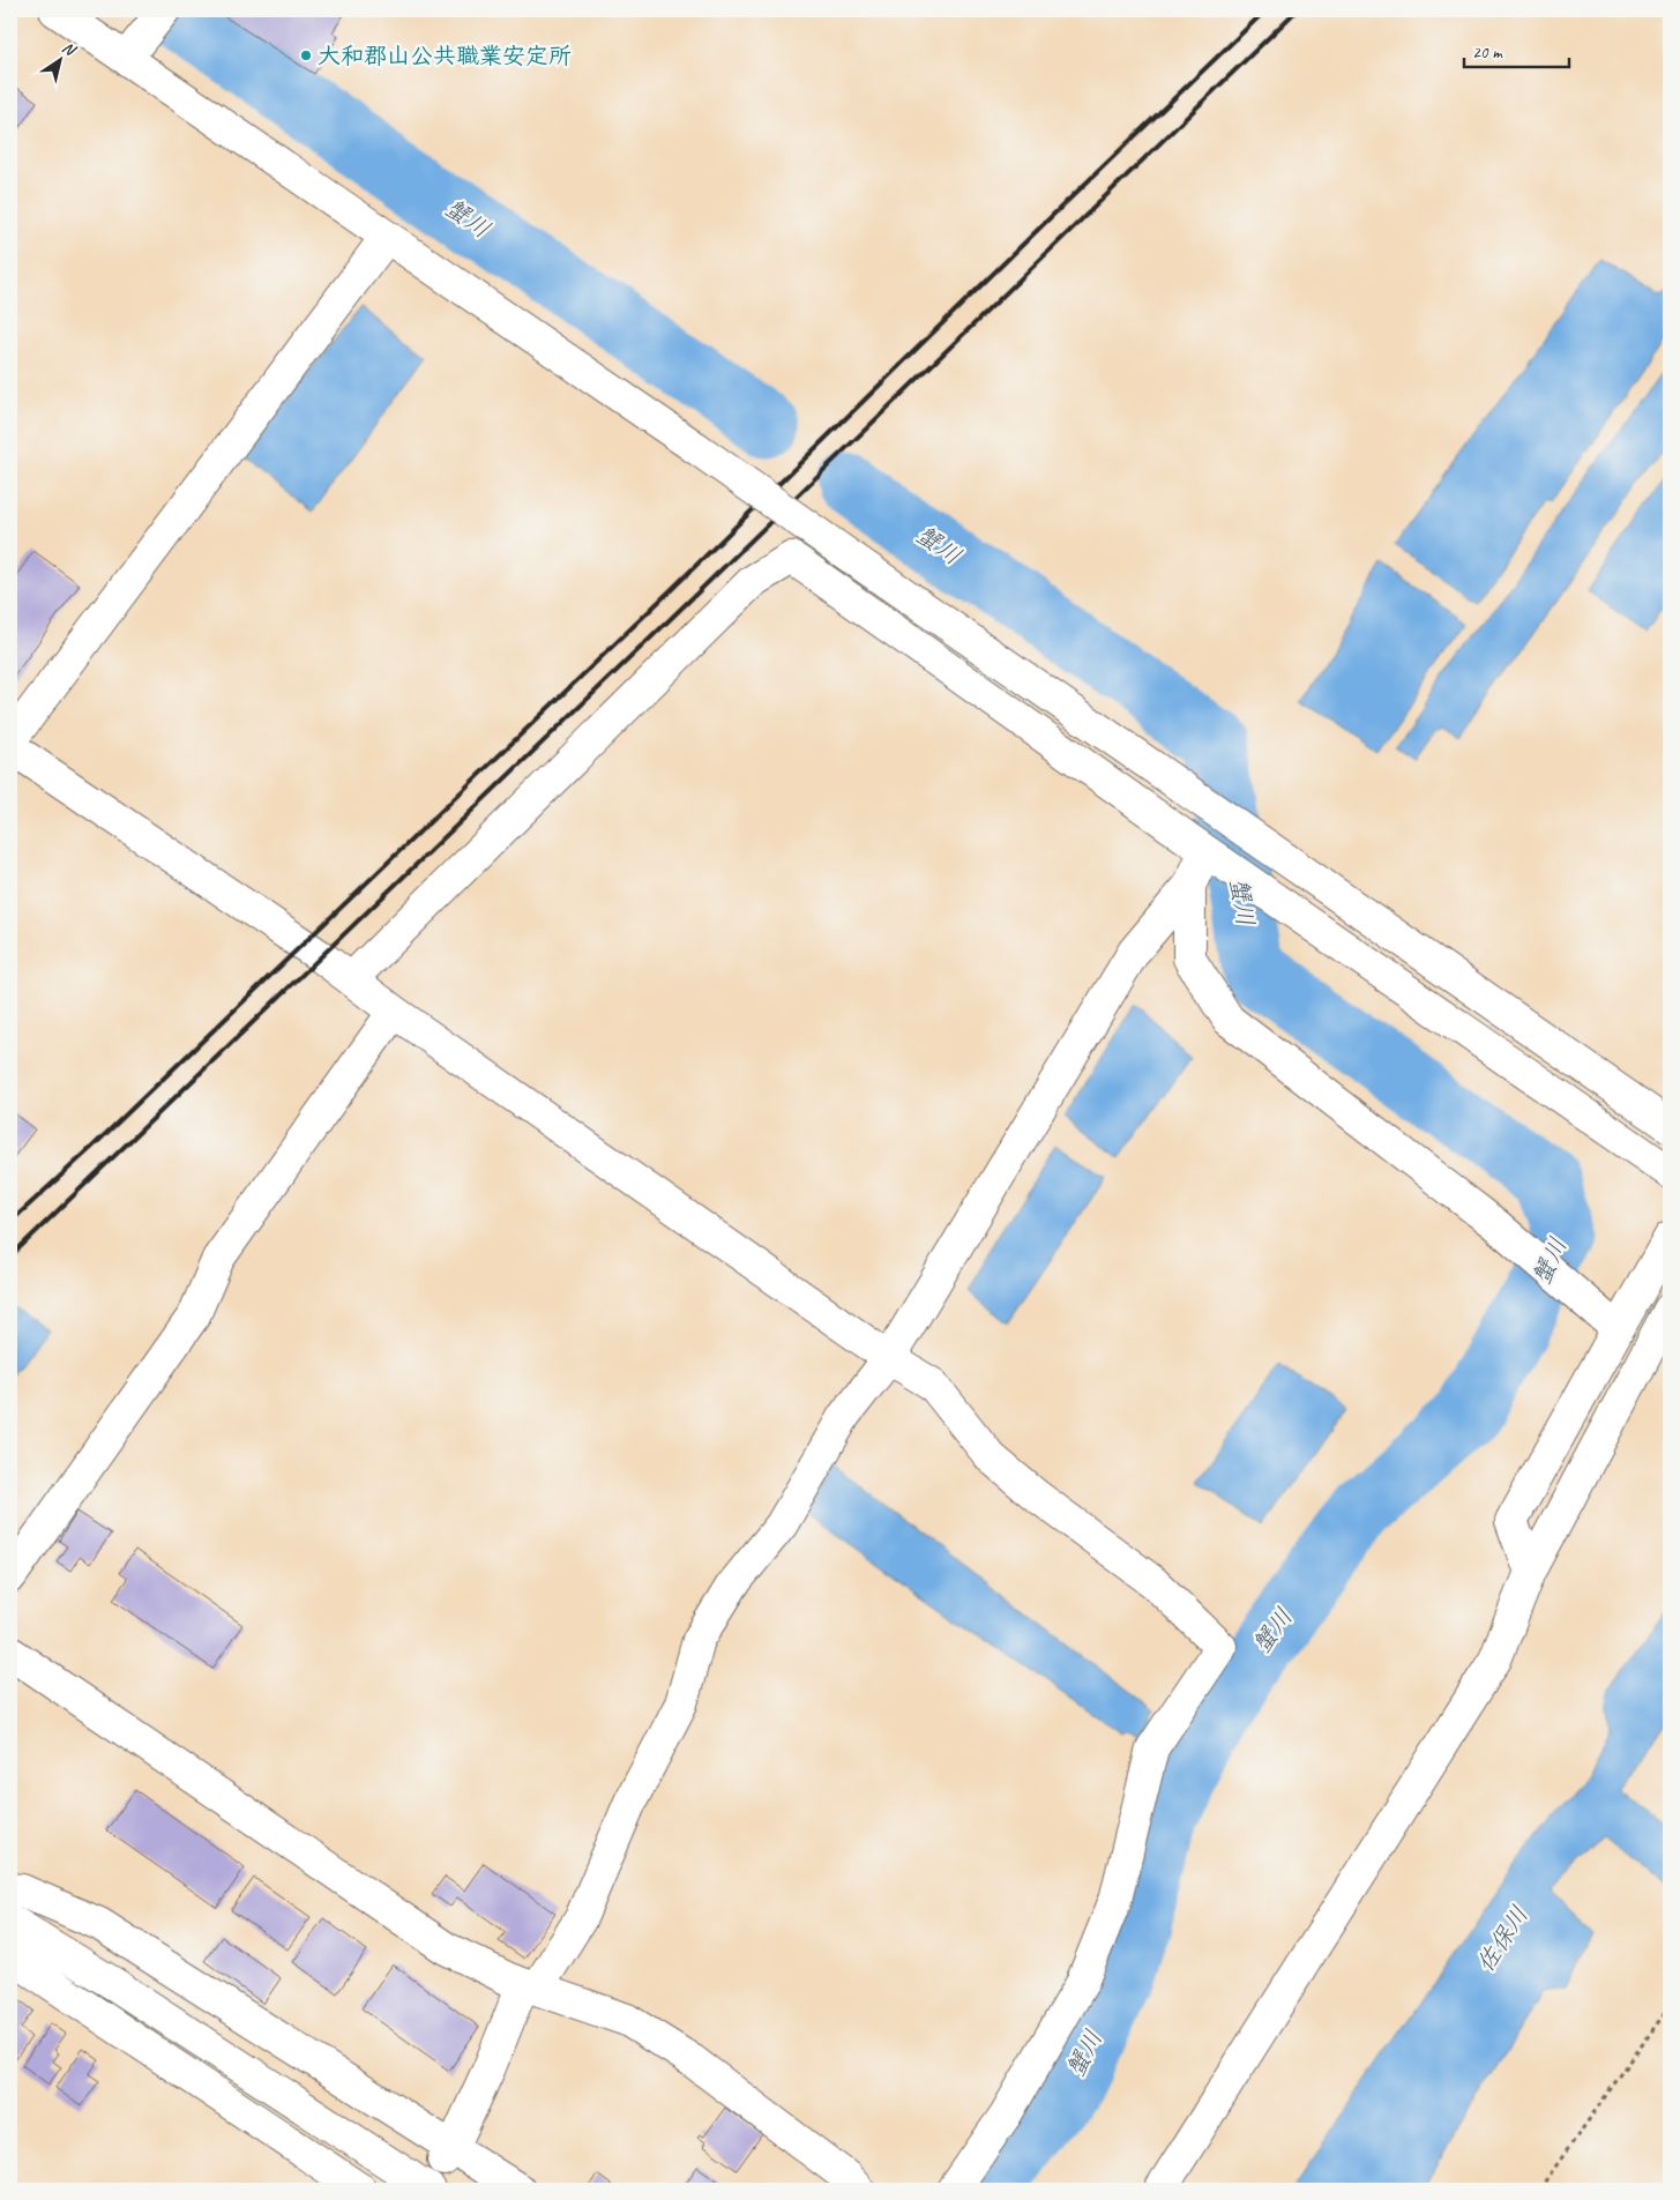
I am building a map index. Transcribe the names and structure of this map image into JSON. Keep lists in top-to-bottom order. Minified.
{"water":["蟹川","佐保川"],"places":["大和郡山公共職業安定所"],"scale_bar":"20 m","north":"top right"}
